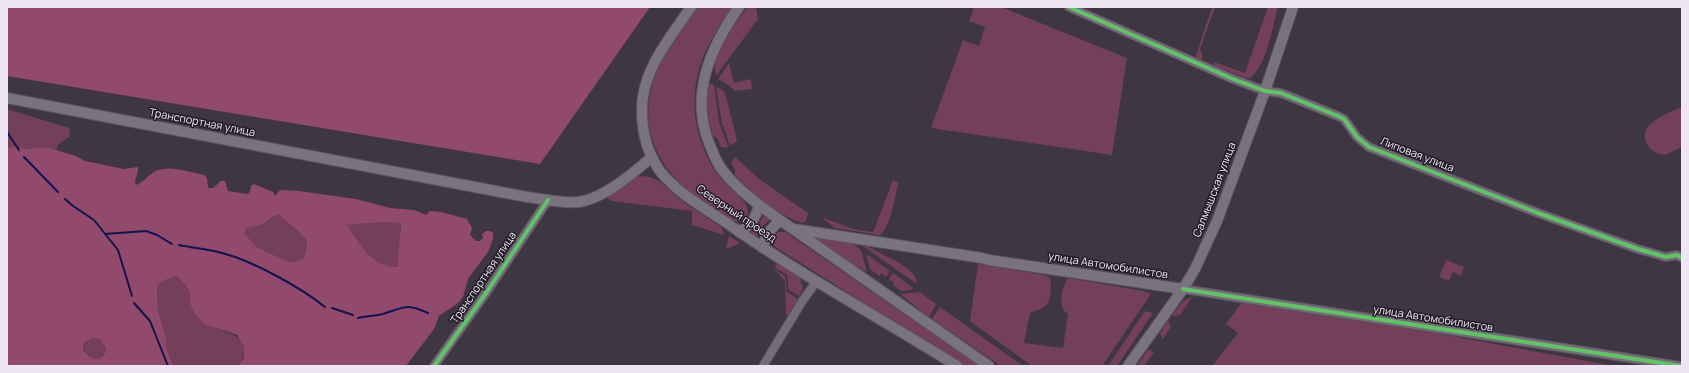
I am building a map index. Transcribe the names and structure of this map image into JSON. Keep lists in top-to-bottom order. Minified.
{"streets":{"main road":["Транспортная улица","Салмышская улица","Северный проезд","улица Автомобилистов"],"street":["Липовая улица"]},"crossings":[["Липовая улица","Салмышская улица"],["Салмышская улица","улица Автомобилистов"],["Северный проезд","улица Автомобилистов"]]}
